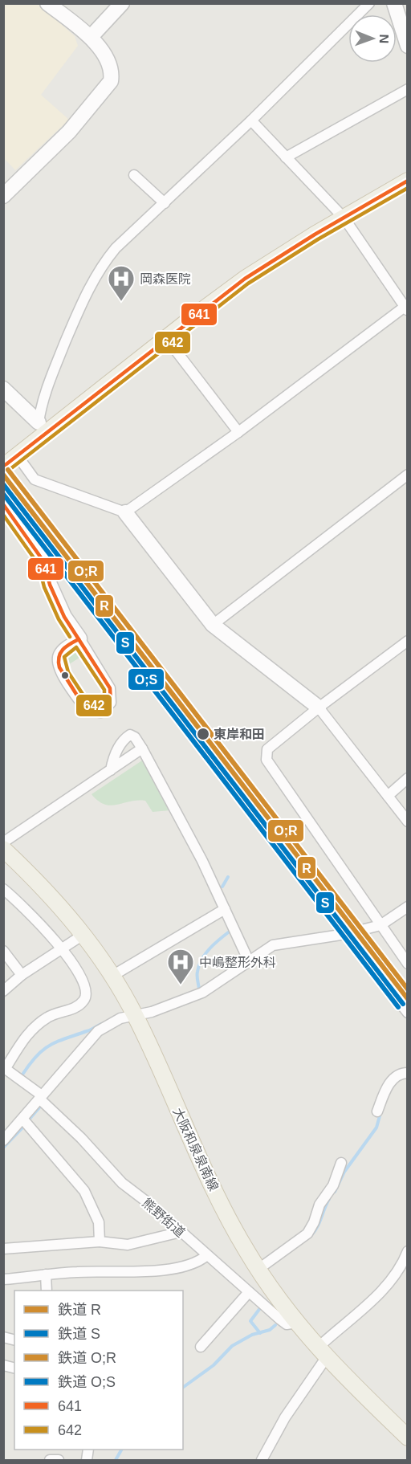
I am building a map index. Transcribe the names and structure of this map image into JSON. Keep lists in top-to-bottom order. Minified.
{"streets":{"main road":["大阪和泉泉南線"],"street":["熊野街道"]},"crossings":[["大阪和泉泉南線","熊野街道"]],"places":{"hospital":["岡森医院","中嶋整形外科"],"other":["東岸和田"]},"lines":["transit line 641","transit line 642","rail line O;R","rail line R","rail line S","rail line O;S"],"legend":["鉄道 R","鉄道 S","鉄道 O;R","鉄道 O;S","641","642"],"north":"right"}
